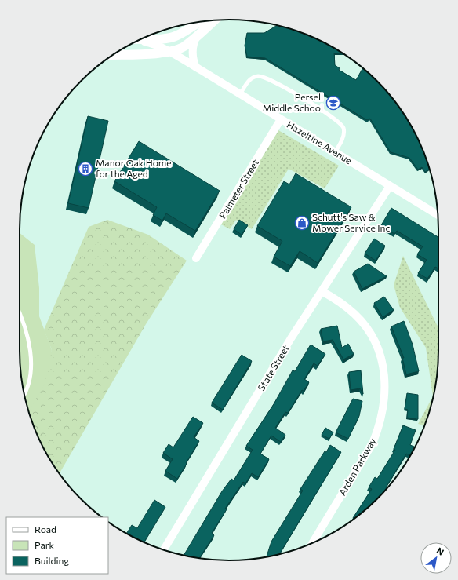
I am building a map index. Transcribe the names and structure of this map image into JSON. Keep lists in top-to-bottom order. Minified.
{"streets":{"street":["Hazeltine Avenue","Palmeter Street","State Street","Arden Parkway"]},"crossings":[["Hazeltine Avenue","Palmeter Street"],["Hazeltine Avenue","State Street"],["State Street","Arden Parkway"]],"places":{"school or university":["Persell Middle School"],"building":["Manor Oak Home for the Aged"],"shop":["Schutt's Saw & Mower Service Inc"]},"legend":["Road","Park","Building"],"north":"top right"}
